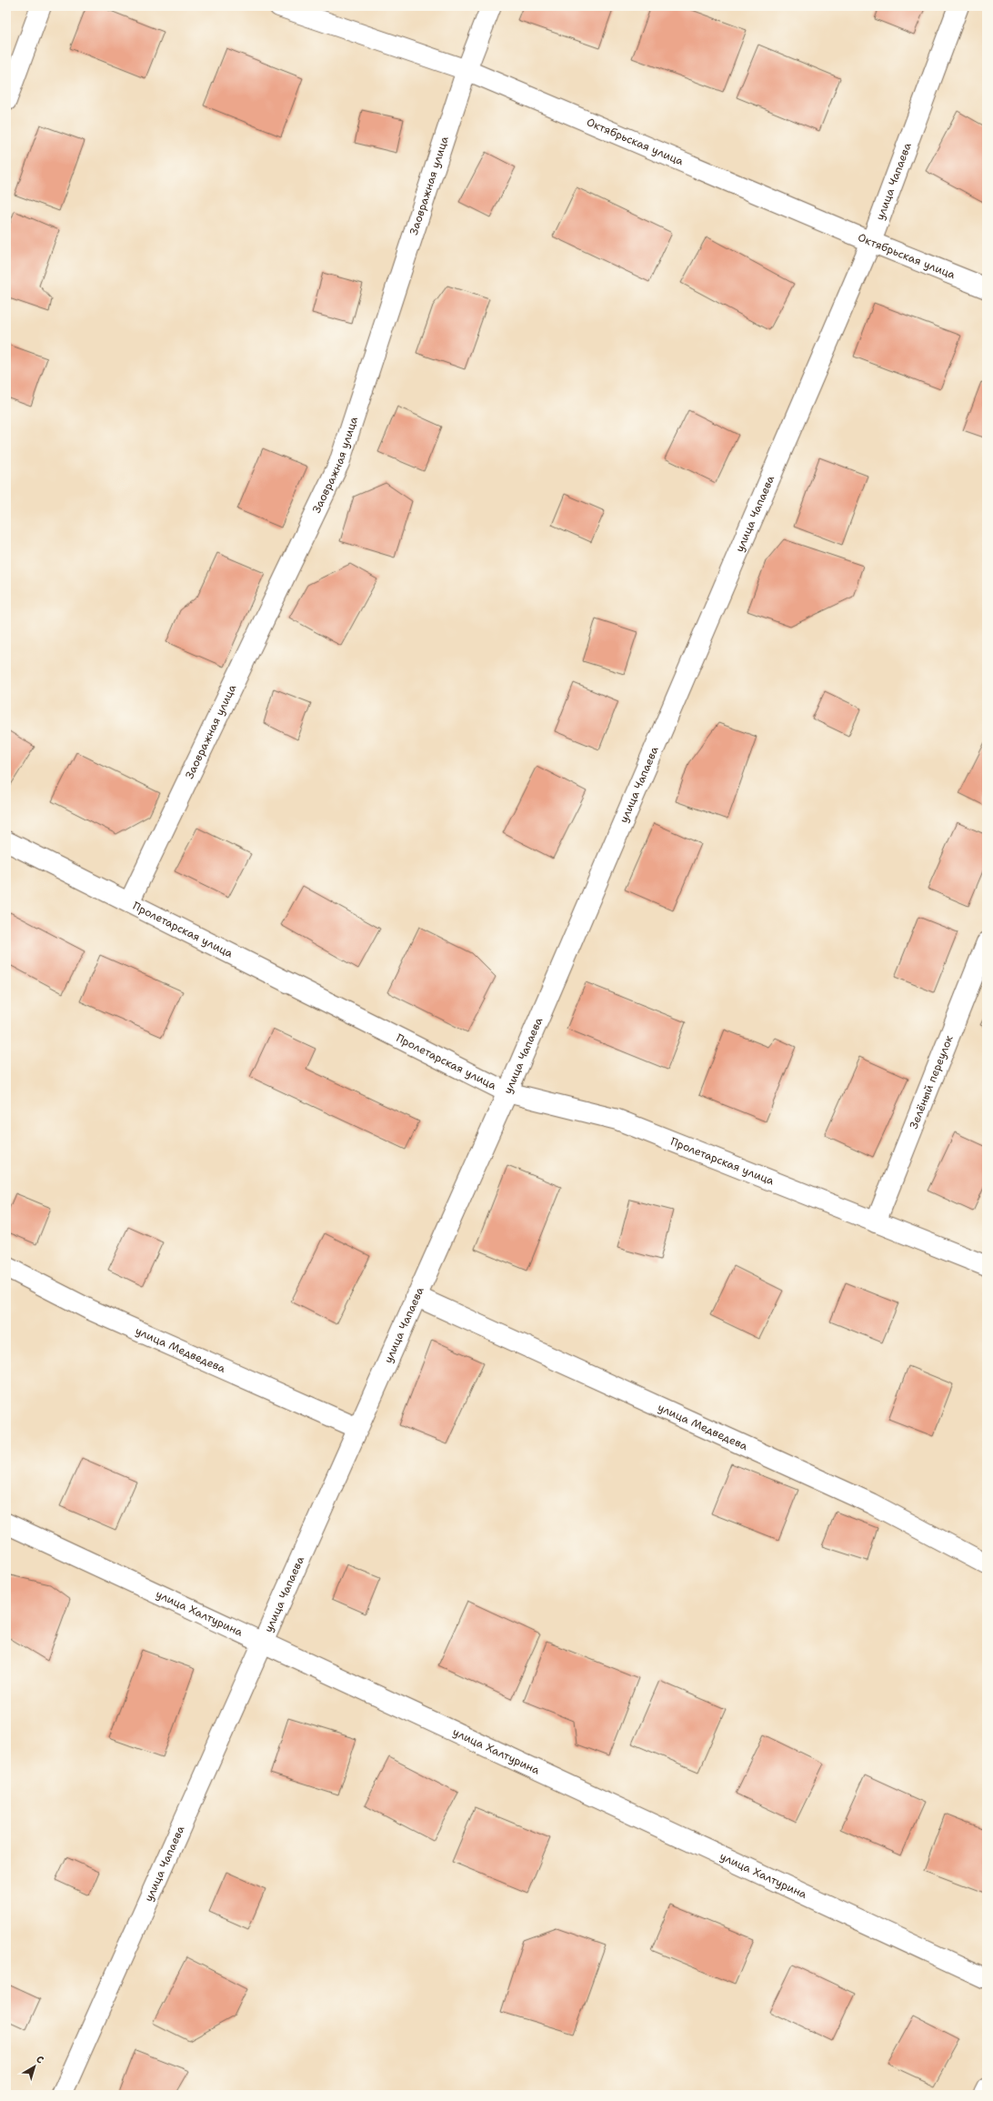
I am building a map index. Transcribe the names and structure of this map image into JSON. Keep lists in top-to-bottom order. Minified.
{"streets":{"street":["Октябрьская улица","улица Чапаева","Заовражная улица","Пролетарская улица","Зелёный переулок","улица Медведева","улица Халтурина"]},"crossings":[["Октябрьская улица","улица Чапаева"],["Октябрьская улица","Заовражная улица"],["улица Чапаева","Пролетарская улица"],["улица Чапаева","улица Медведева"],["улица Чапаева","улица Халтурина"],["Заовражная улица","Пролетарская улица"],["Пролетарская улица","Зелёный переулок"]],"north":"top right"}
